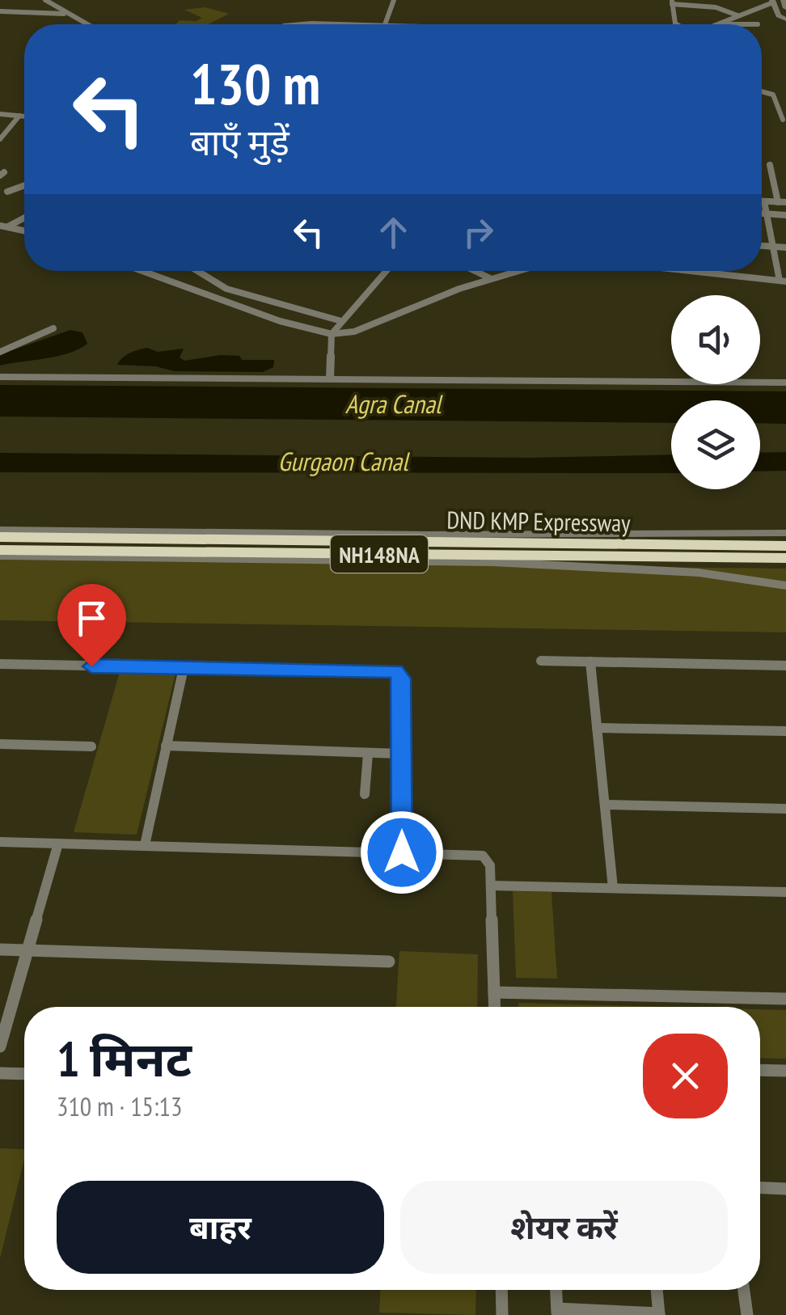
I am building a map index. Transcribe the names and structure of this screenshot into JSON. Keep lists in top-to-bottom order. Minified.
{"streets":{"highway":["DND KMP Expressway","NH148NA"]},"water":["Agra Canal","Gurgaon Canal"],"page":{"turn":["130 m","बाएँ मुड़ें"],"heading":["1 मिनट","310 m · 15:13"],"buttons":["बाहर","शेयर करें"]}}
